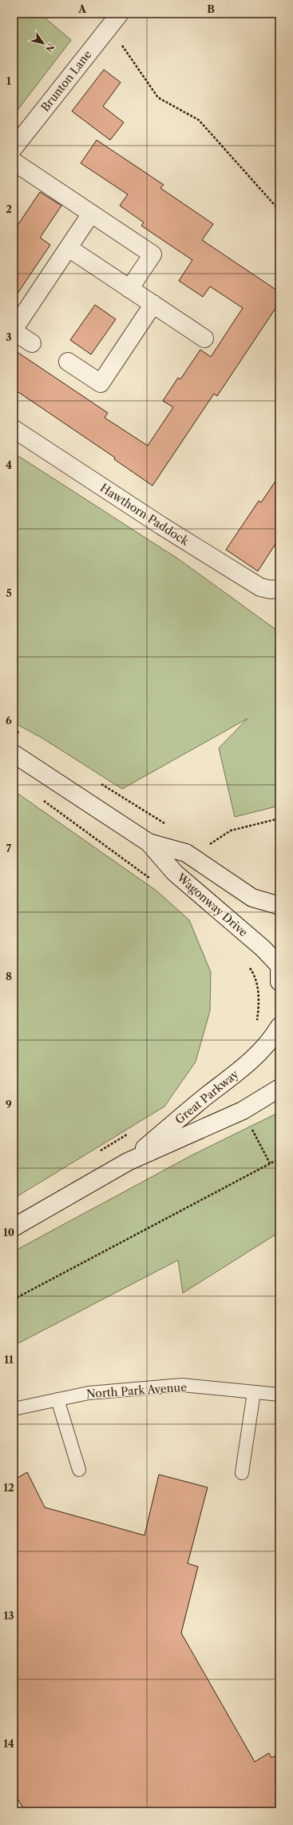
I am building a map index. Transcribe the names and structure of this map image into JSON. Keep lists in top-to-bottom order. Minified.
{"streets":{"street":["Brunton Lane","Hawthorn Paddock","Wagonway Drive","Great Parkway"],"lane":["North Park Avenue"]},"north":"bottom right","grid":{"columns":["A","B"],"rows":["1","2","3","4","5","6","7","8","9","10","11","12","13","14"]}}
